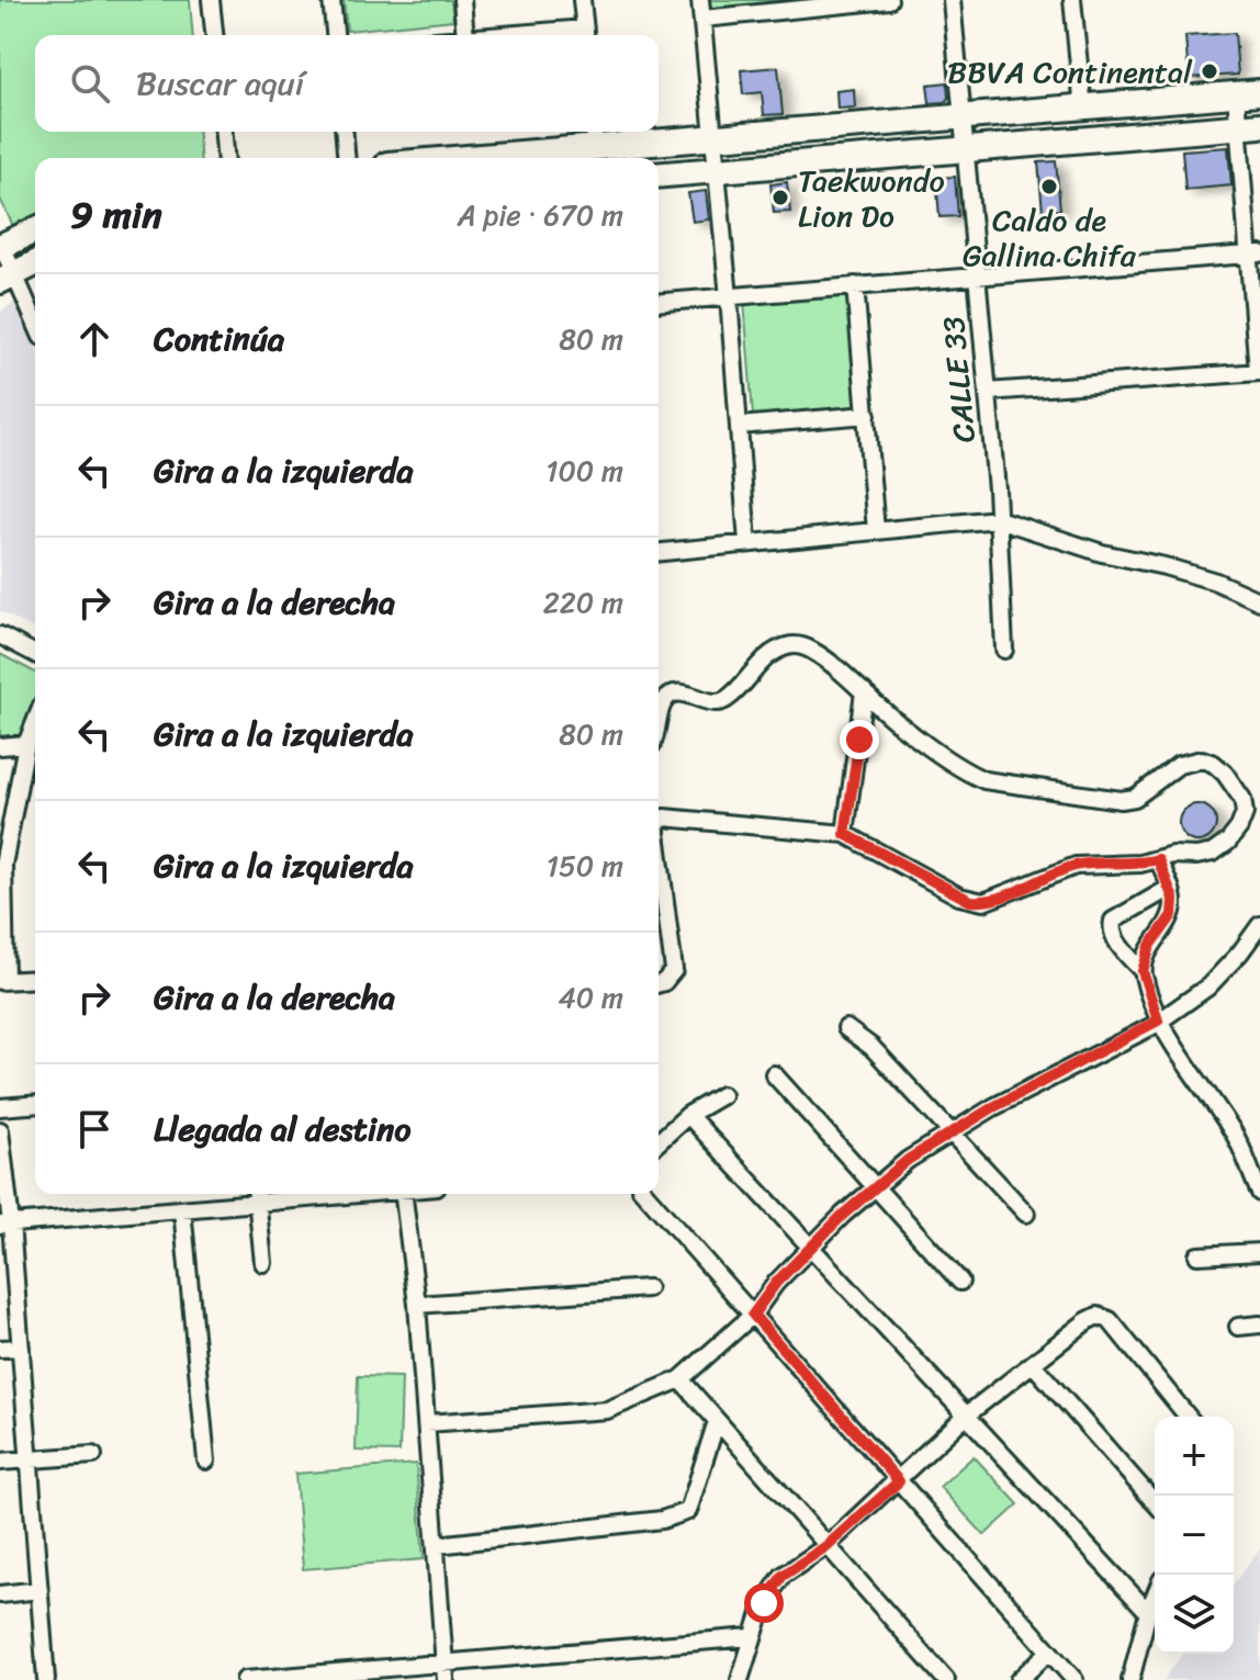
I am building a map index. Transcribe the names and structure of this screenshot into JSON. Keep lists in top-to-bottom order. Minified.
{"streets":{"street":["CALLE 33"]},"places":["BBVA Continental","Caldo de Gallina Chifa","Taekwondo Lion Do"],"page":{"search":"Buscar aquí","heading":["9 min","A pie · 670 m"],"list":[["Continúa","80 m"],["Gira a la izquierda","100 m"],["Gira a la derecha","220 m"],["Gira a la izquierda","80 m"],["Gira a la izquierda","150 m"],["Gira a la derecha","40 m"],"Llegada al destino"],"map_buttons":["+","−"]}}
